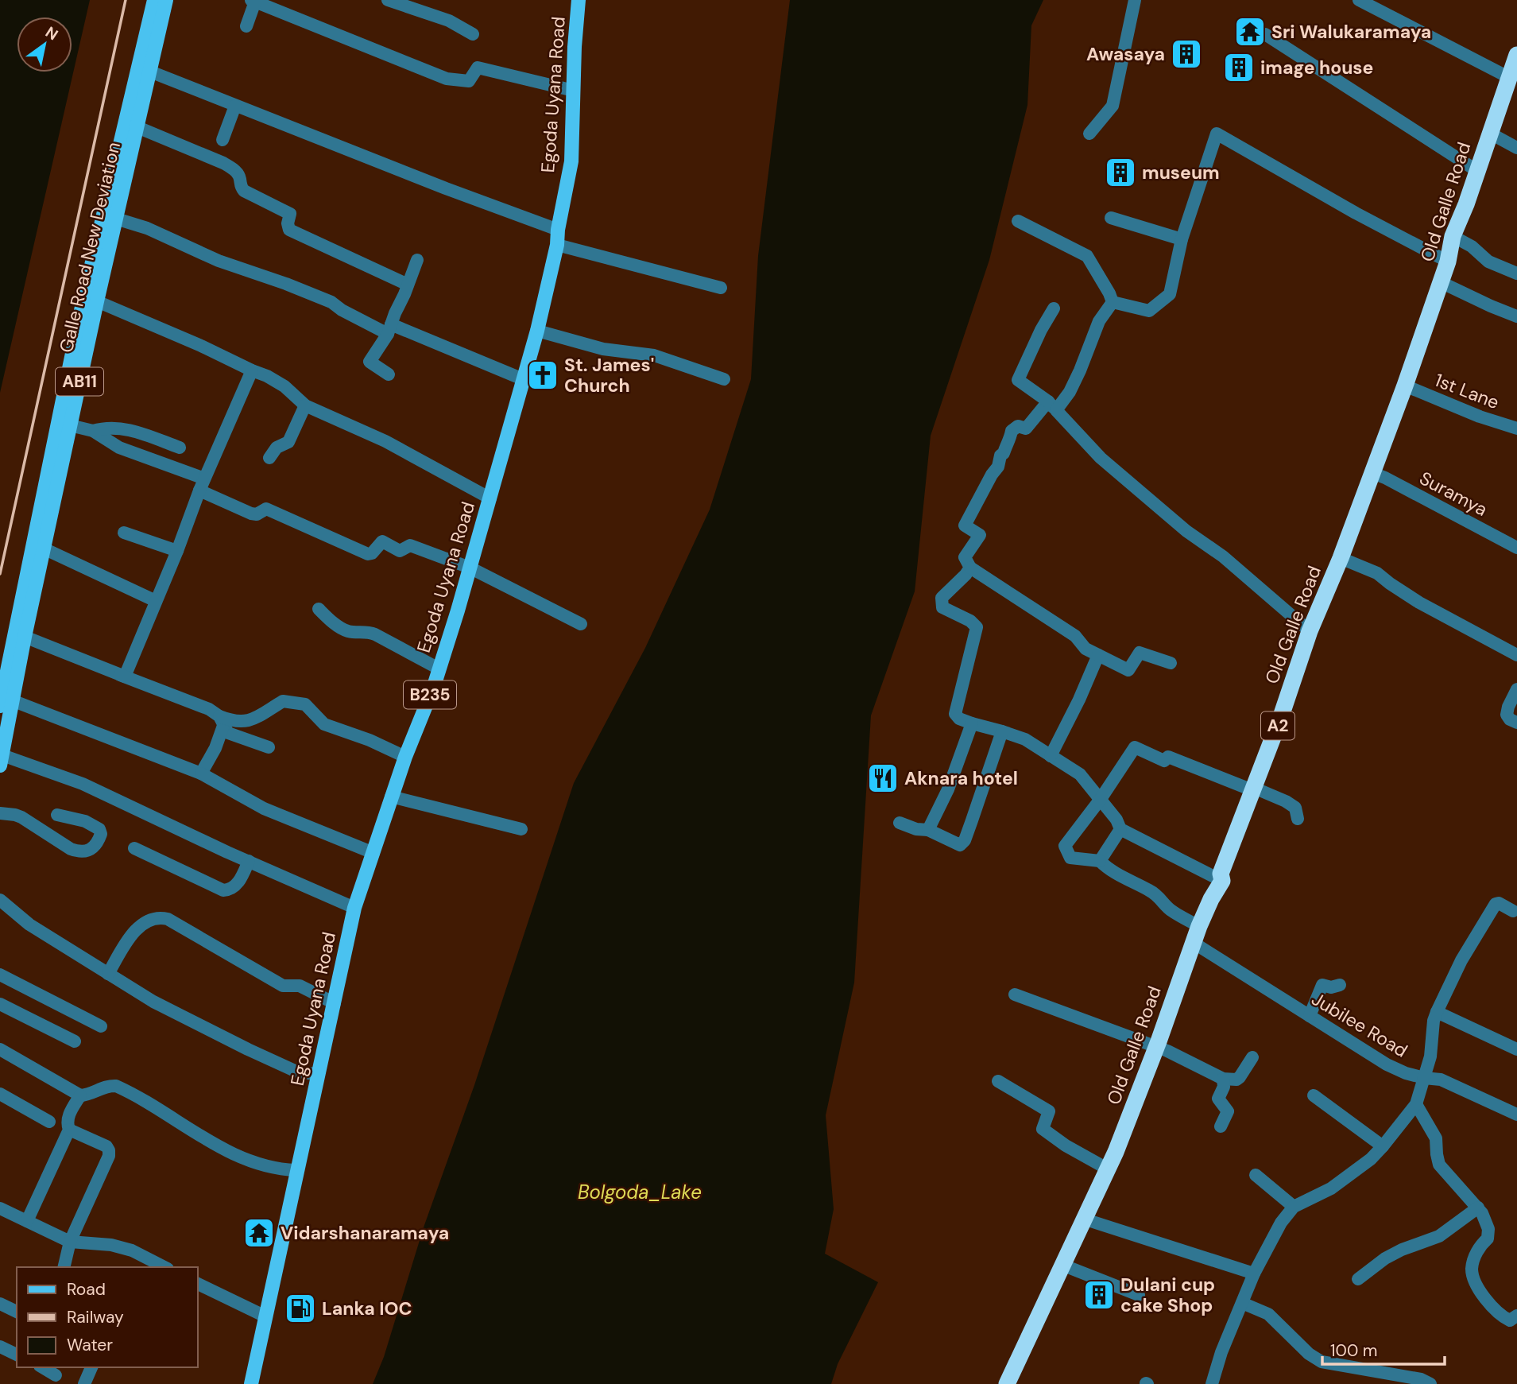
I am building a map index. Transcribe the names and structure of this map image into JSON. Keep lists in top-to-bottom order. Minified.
{"streets":{"highway":["Old Galle Road","A2"],"main road":["Egoda Uyana Road","Galle Road New Deviation","AB11","B235"],"street":["1st Lane","Suramya","Jubilee Road"]},"crossings":[["Old Galle Road","1st Lane"],["Old Galle Road","Suramya"],["Old Galle Road","Jubilee Road"]],"water":["Bolgoda_Lake"],"places":{"temple":["Sri Walukaramaya","Vidarshanaramaya"],"building":["Awasaya","image house","museum","Dulani cup cake Shop"],"church":["St. James' Church"],"restaurant":["Aknara hotel"],"fuel station":["Lanka IOC"]},"legend":["Road","Railway","Water"],"scale_bar":"100 m","north":"top right"}
